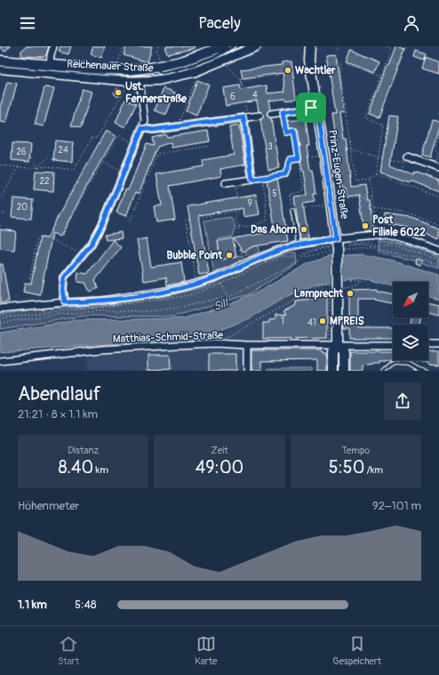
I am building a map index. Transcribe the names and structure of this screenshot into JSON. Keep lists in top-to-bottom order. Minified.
{"streets":{"street":["Reichenauer Straße","Prinz-Eugen-Straße","Matthias-Schmid-Straße"]},"crossings":[["Prinz-Eugen-Straße","Matthias-Schmid-Straße"]],"water":["Sill"],"places":["Wachtler","Ust. Fennerstraße","Post Filiale 6022","Das Ahorn","Bubble Point","Lamprecht","MPREIS"],"house_numbers":["4","6","3","24","26","22","5","9","20","1","41"],"north":"bottom left","page":{"header":"Pacely","heading":["Abendlauf","21:21 · 8 × 1.1 km"],"stats":[["Distanz","8.40 km"],["Zeit","49:00"],["Tempo","5:50 /km"]],"chart":["Höhenmeter","92–101 m"],"list":[{"name":"1.1 km","note":"5:48"}],"tabs":["Start","Karte","Gespeichert"]}}
